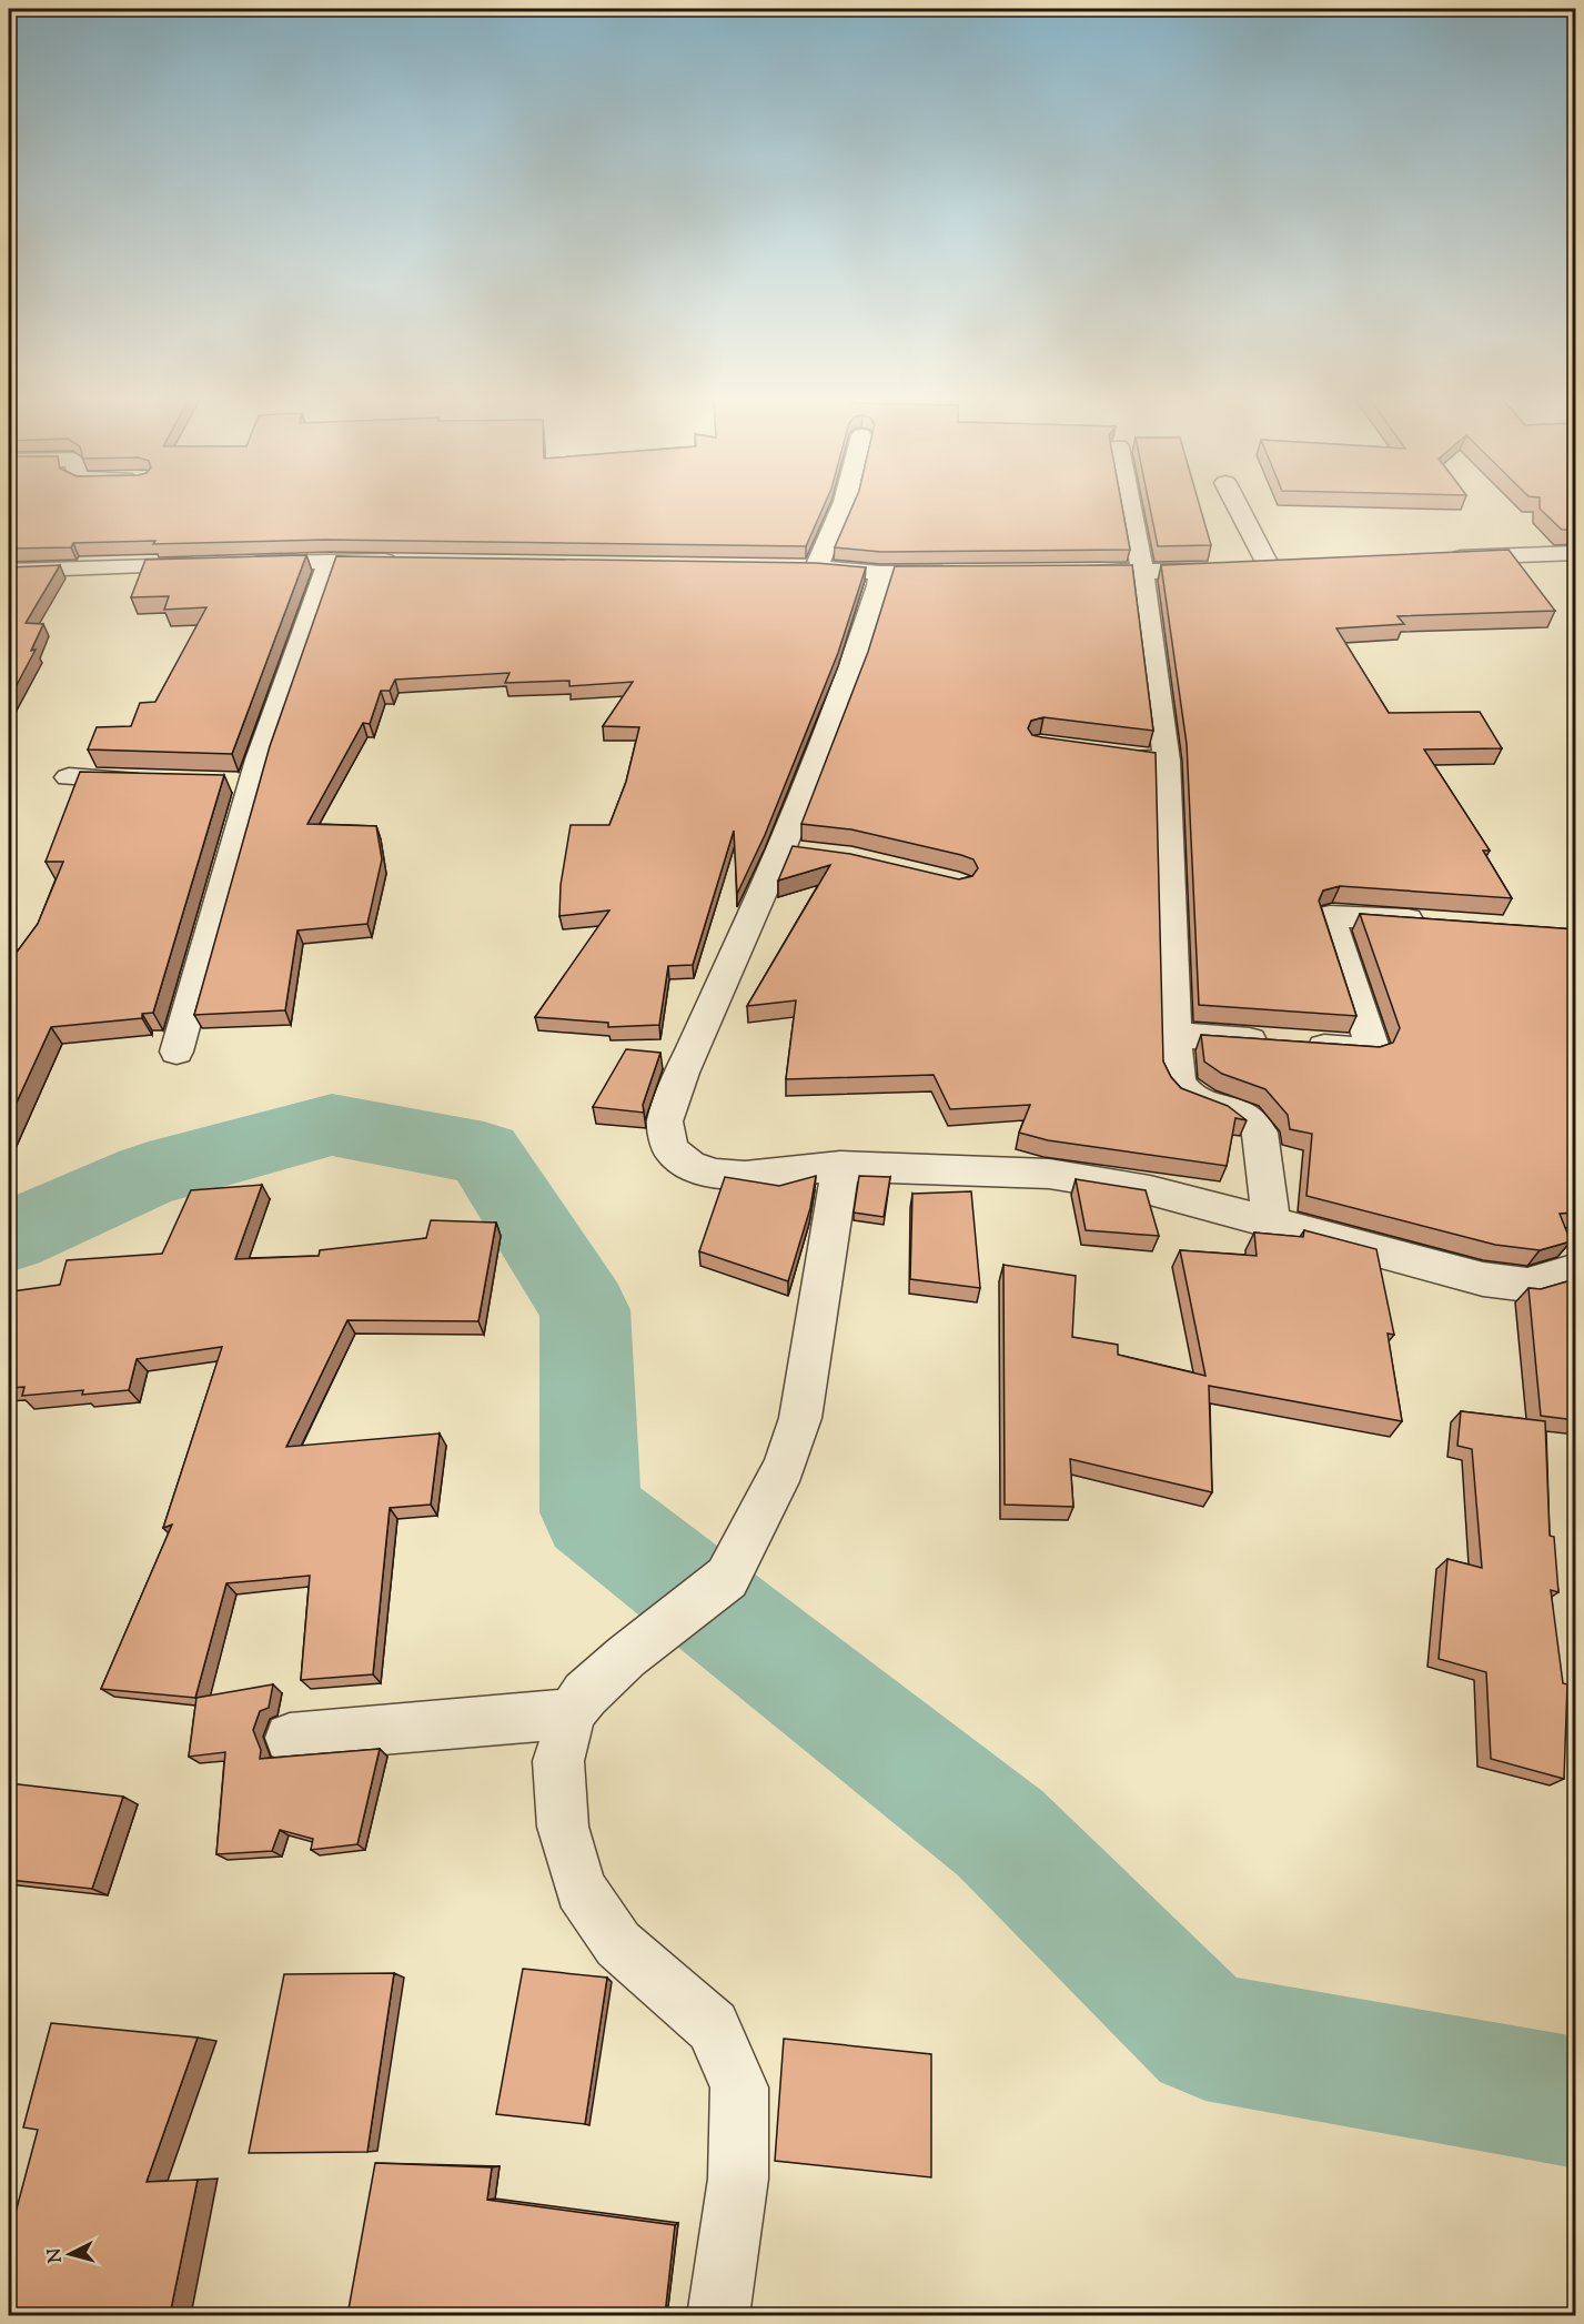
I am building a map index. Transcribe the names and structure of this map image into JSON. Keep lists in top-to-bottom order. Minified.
{"north":"left"}
